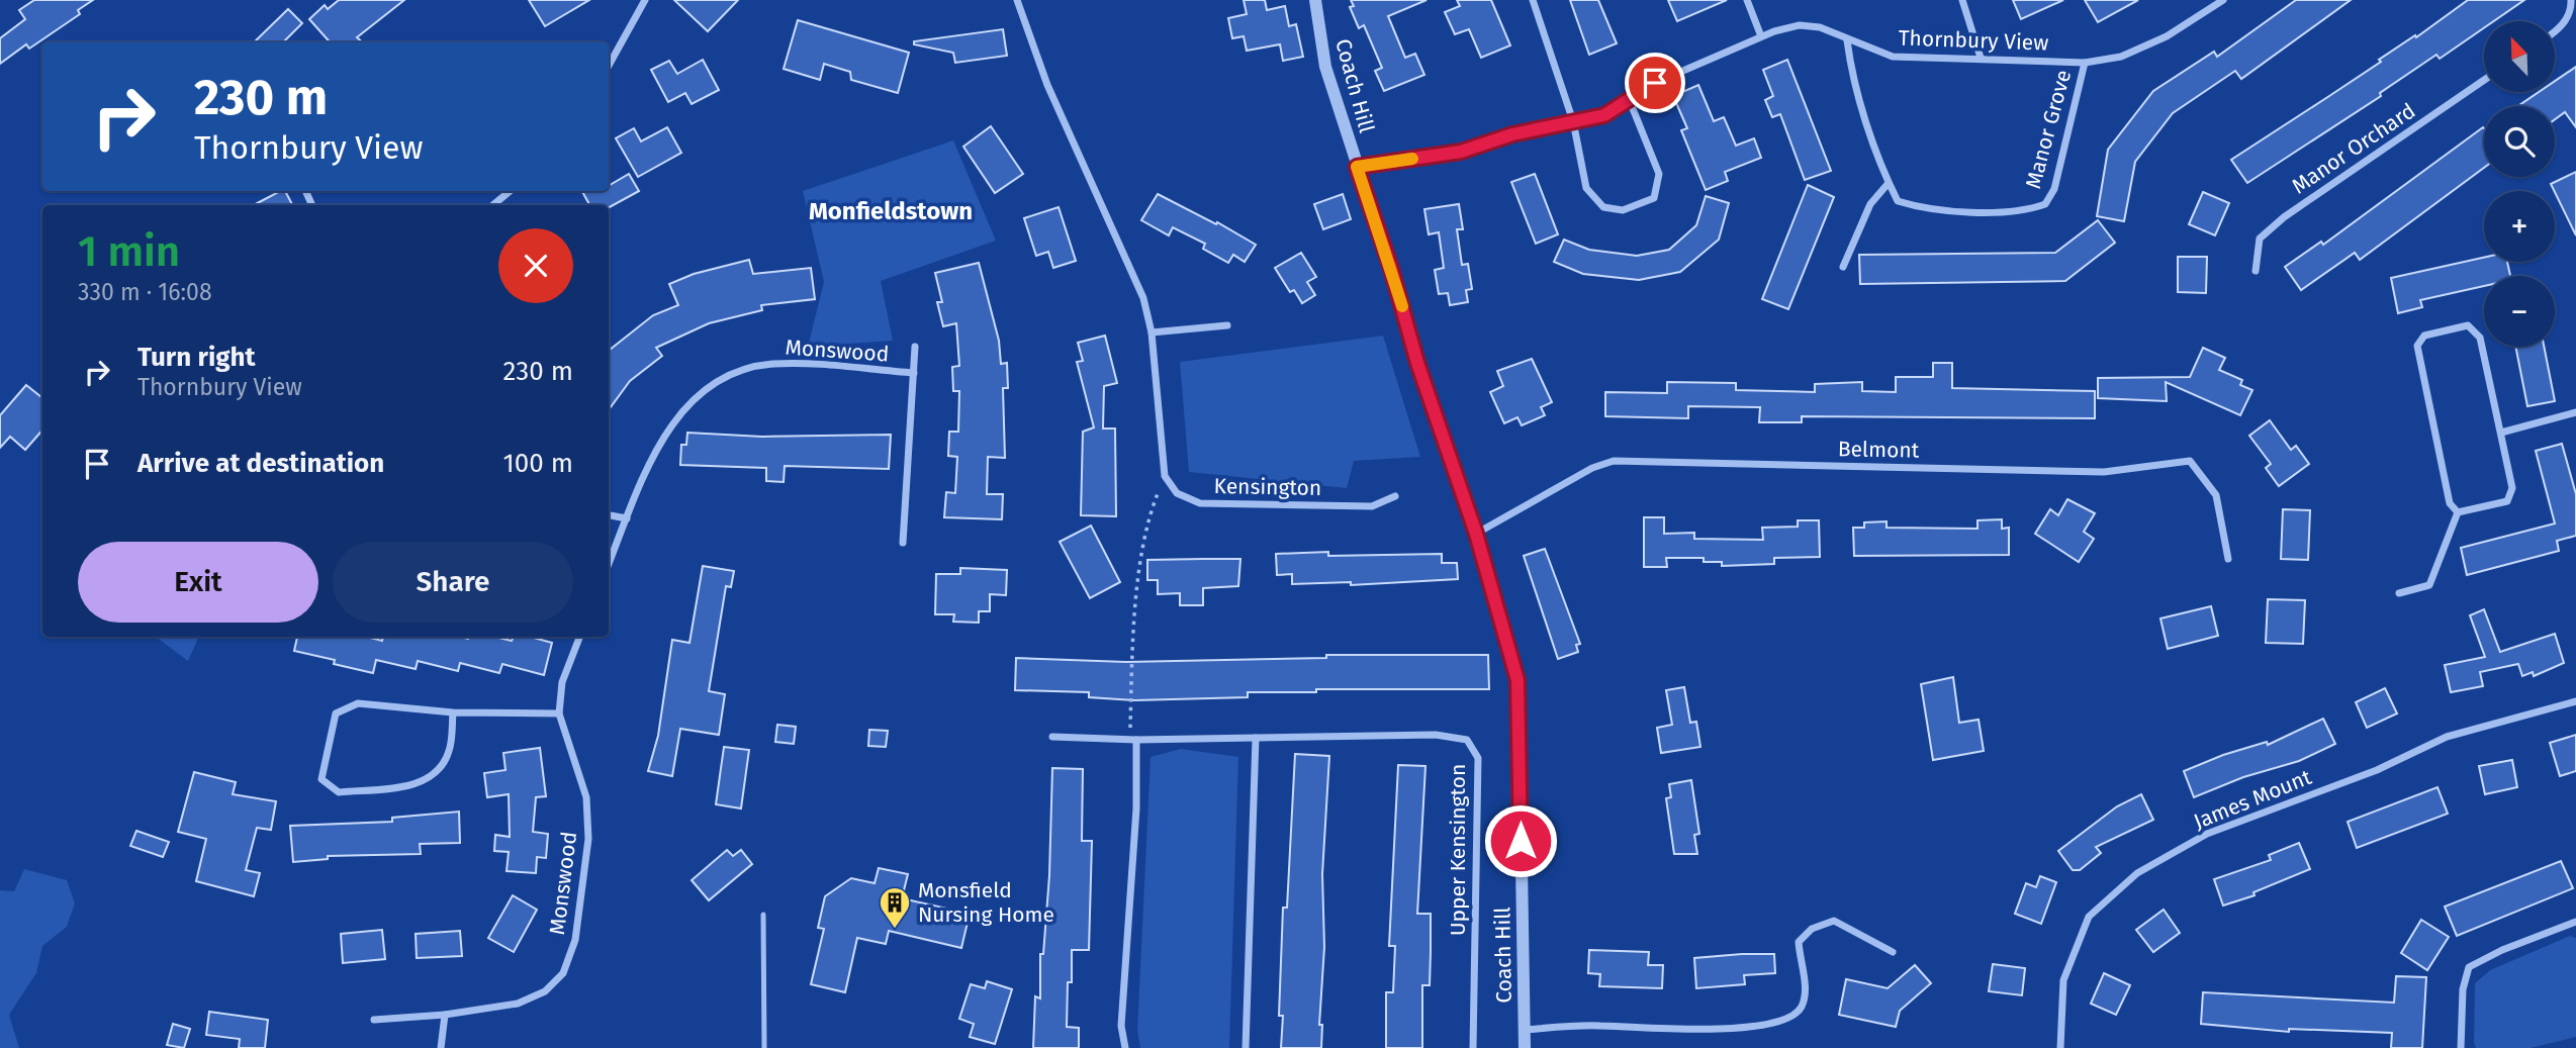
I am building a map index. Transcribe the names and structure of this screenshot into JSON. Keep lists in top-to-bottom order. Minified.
{"streets":{"street":["Thornbury View","Coach Hill","Manor Grove","Manor Orchard","Monswood","Belmont","Kensington","James Mount","Upper Kensington"]},"crossings":[["Thornbury View","Coach Hill"],["Thornbury View","Manor Grove"],["Coach Hill","Belmont"]],"districts":["Monfieldstown"],"places":{"building":["Monsfield Nursing Home"]},"north":"top left","page":{"map_buttons":["+","−"],"turn":["230 m","Thornbury View"],"heading":["1 min","330 m · 16:08"],"list":[{"name":"Turn right","note":"Thornbury View","value":"230 m"},{"name":"Arrive at destination","value":"100 m"}],"buttons":["Exit","Share"]}}
